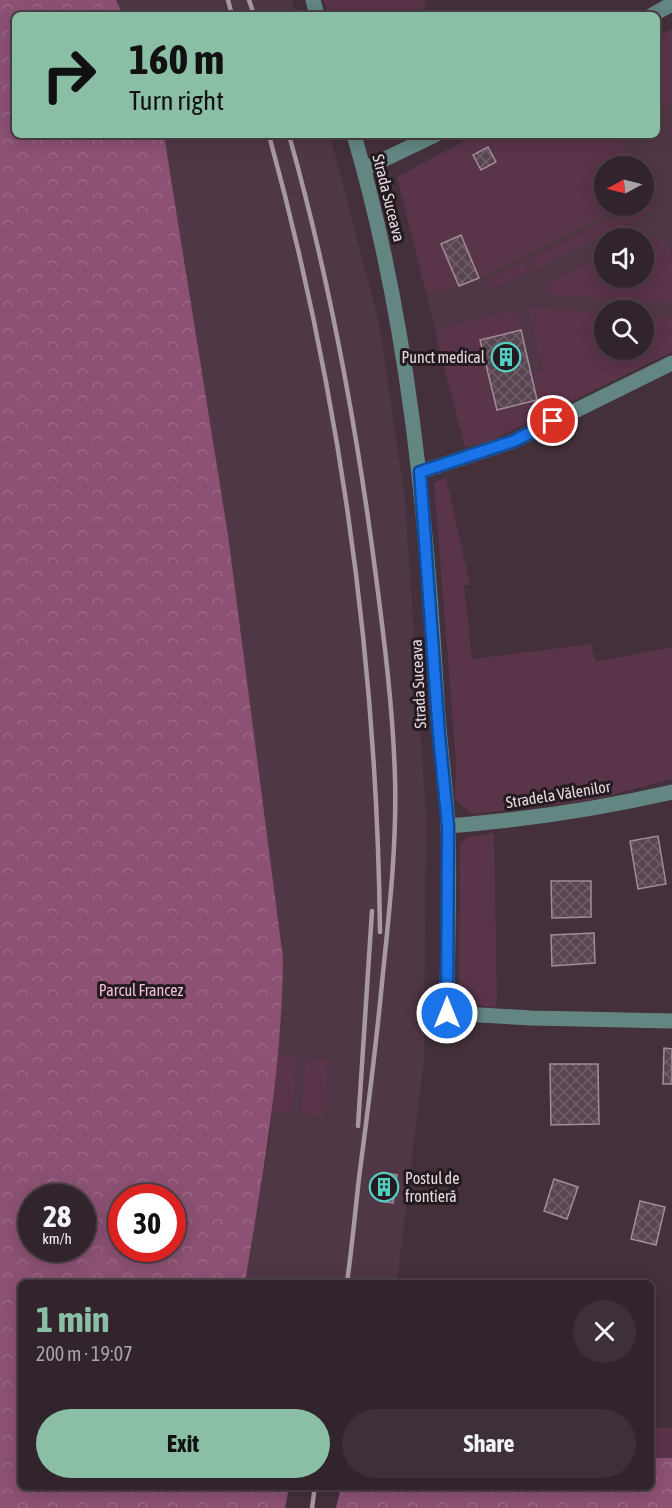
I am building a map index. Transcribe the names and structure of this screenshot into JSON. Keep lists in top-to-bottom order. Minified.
{"streets":{"street":["Strada Suceava","Stradela Vălenilor"]},"crossings":[["Strada Suceava","Stradela Vălenilor"]],"parks":["Parcul Francez"],"places":{"building":["Punct medical","Postul de frontieră"]},"north":"left","page":{"turn":["160 m","Turn right"],"speed":"28 km/h","limit":"30","heading":["1 min","200 m · 19:07"],"buttons":["Exit","Share"]}}
